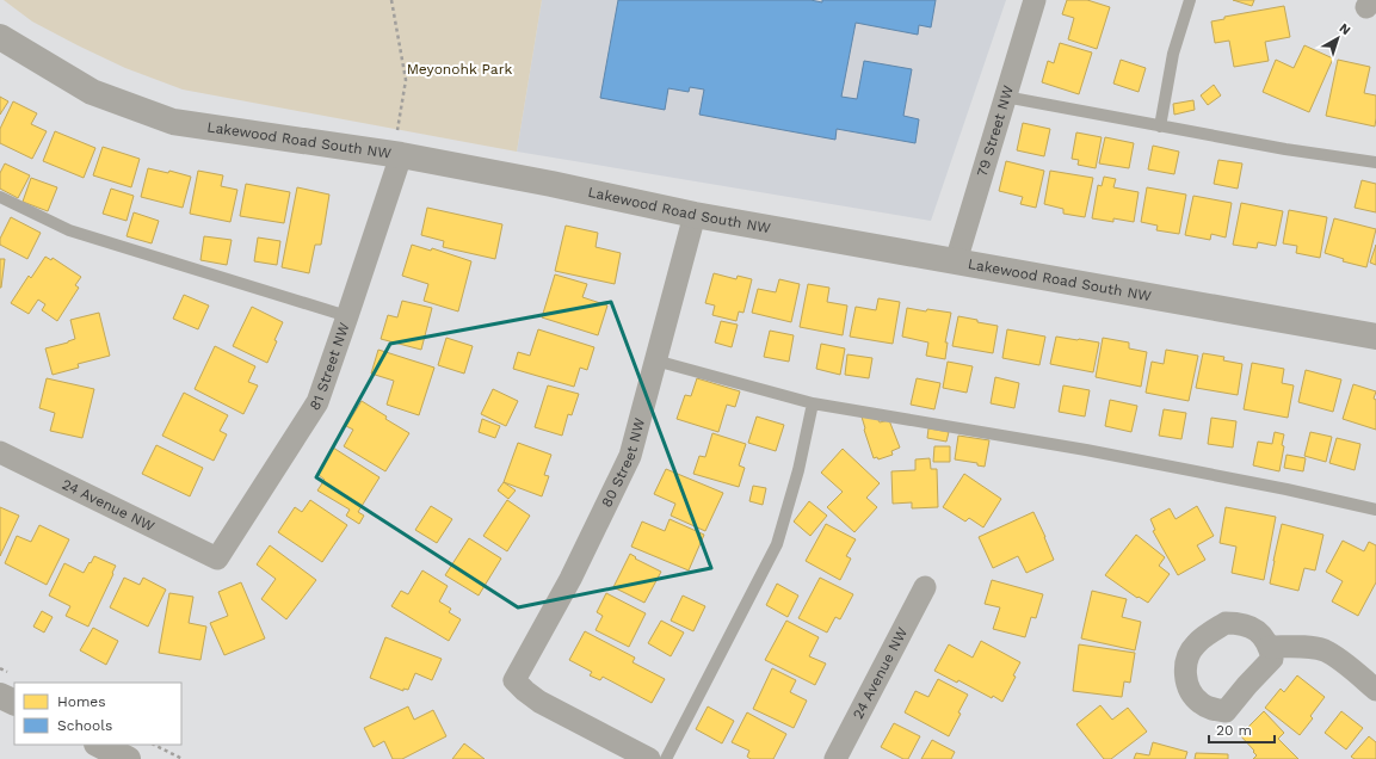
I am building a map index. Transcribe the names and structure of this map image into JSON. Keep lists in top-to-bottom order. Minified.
{"streets":{"street":["79 Street NW","Lakewood Road South NW","81 Street NW","80 Street NW","24 Avenue NW"]},"crossings":[["79 Street NW","Lakewood Road South NW"],["Lakewood Road South NW","81 Street NW"],["Lakewood Road South NW","80 Street NW"],["81 Street NW","24 Avenue NW"]],"parks":["Meyonohk Park"],"legend":["Homes","Schools"],"scale_bar":"20 m","north":"top right"}
